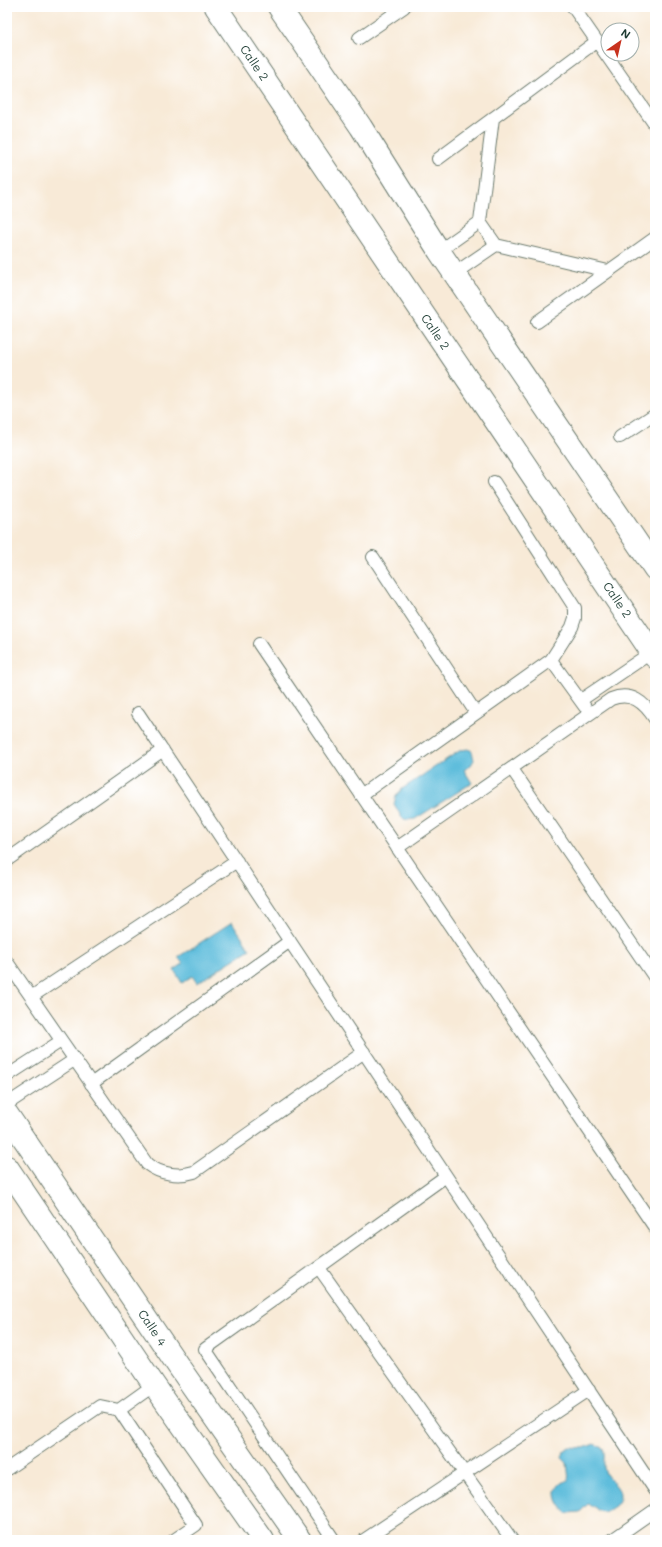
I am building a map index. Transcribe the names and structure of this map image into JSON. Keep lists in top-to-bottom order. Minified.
{"streets":{"street":["Calle 2","Calle 4"]},"north":"top right"}
